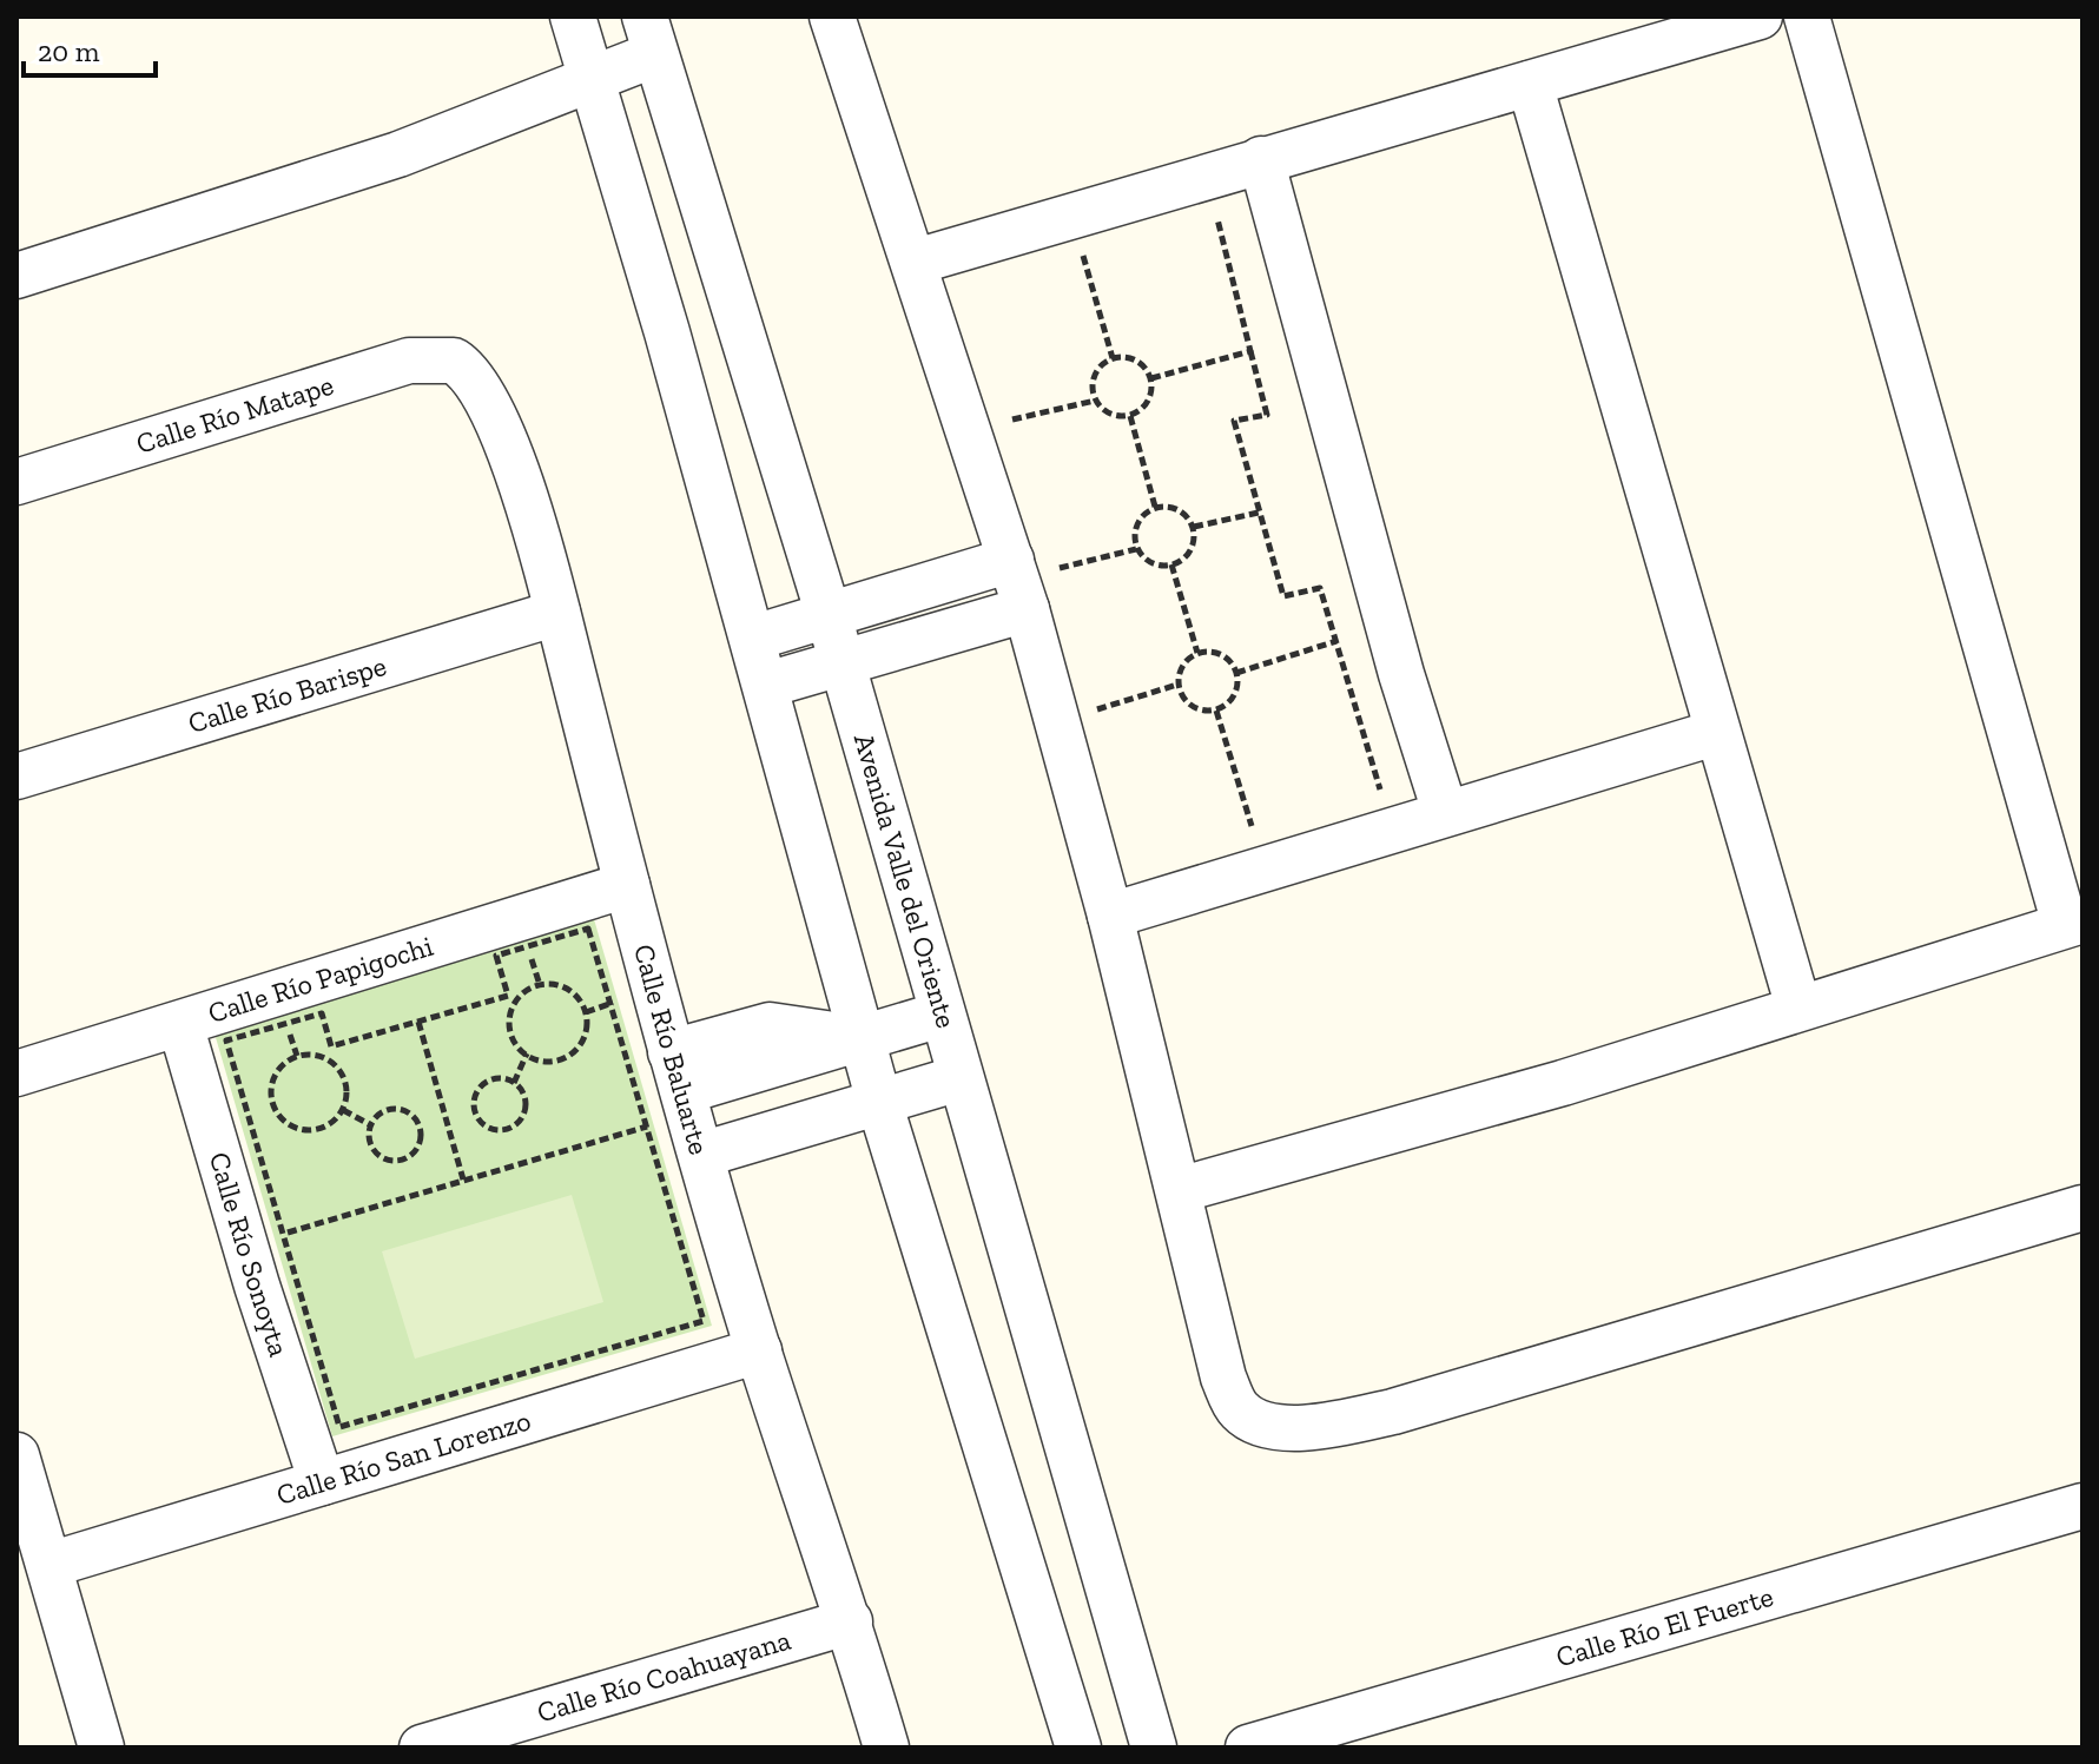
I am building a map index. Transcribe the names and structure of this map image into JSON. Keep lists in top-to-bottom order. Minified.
{"streets":{"street":["Calle Río Matape","Calle Río Barispe","Avenida Valle del Oriente","Calle Río Papigochi","Calle Río Baluarte","Calle Río Sonoyta","Calle Río San Lorenzo","Calle Río El Fuerte","Calle Río Coahuayana"]},"crossings":[["Calle Río Matape","Calle Río Baluarte"],["Calle Río Barispe","Calle Río Baluarte"],["Calle Río Papigochi","Calle Río Baluarte"],["Calle Río Papigochi","Calle Río Sonoyta"],["Calle Río Baluarte","Calle Río San Lorenzo"],["Calle Río Baluarte","Calle Río Coahuayana"],["Calle Río Sonoyta","Calle Río San Lorenzo"]],"scale_bar":"20 m"}
